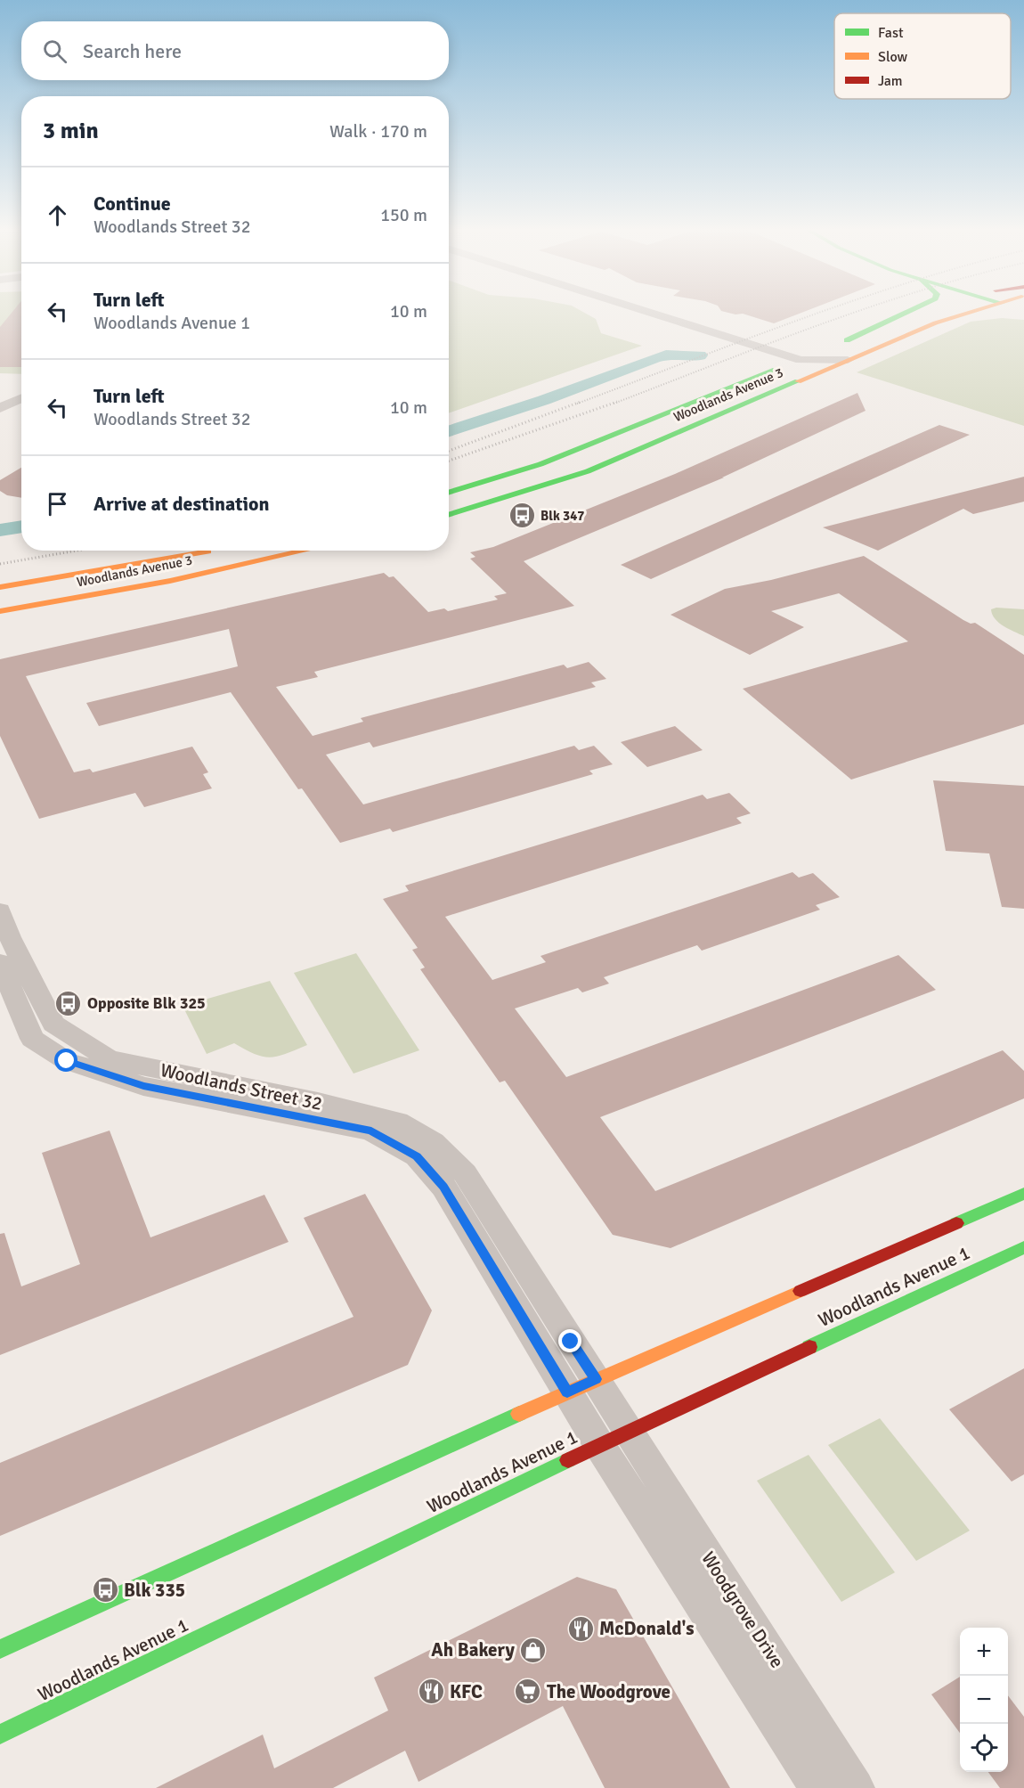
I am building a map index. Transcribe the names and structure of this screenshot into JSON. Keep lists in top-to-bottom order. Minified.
{"streets":{"main road":["Woodlands Avenue 3","Woodlands Avenue 1"],"street":["Woodlands Street 32","Woodgrove Drive"]},"crossings":[["Woodlands Street 32","Woodlands Avenue 1"],["Woodlands Street 32","Woodgrove Drive"],["Woodlands Avenue 1","Woodgrove Drive"]],"places":{"bus stop":["Blk 347","Opposite Blk 325","Blk 335"],"restaurant":["McDonald's","KFC"],"shop":["Ah Bakery"],"supermarket":["The Woodgrove"]},"legend":["Fast","Slow","Jam"],"page":{"search":"Search here","heading":["3 min","Walk · 170 m"],"list":[["Continue","Woodlands Street 32","150 m"],["Turn left","Woodlands Avenue 1","10 m"],["Turn left","Woodlands Street 32","10 m"],"Arrive at destination"],"map_buttons":["+","−"]}}
